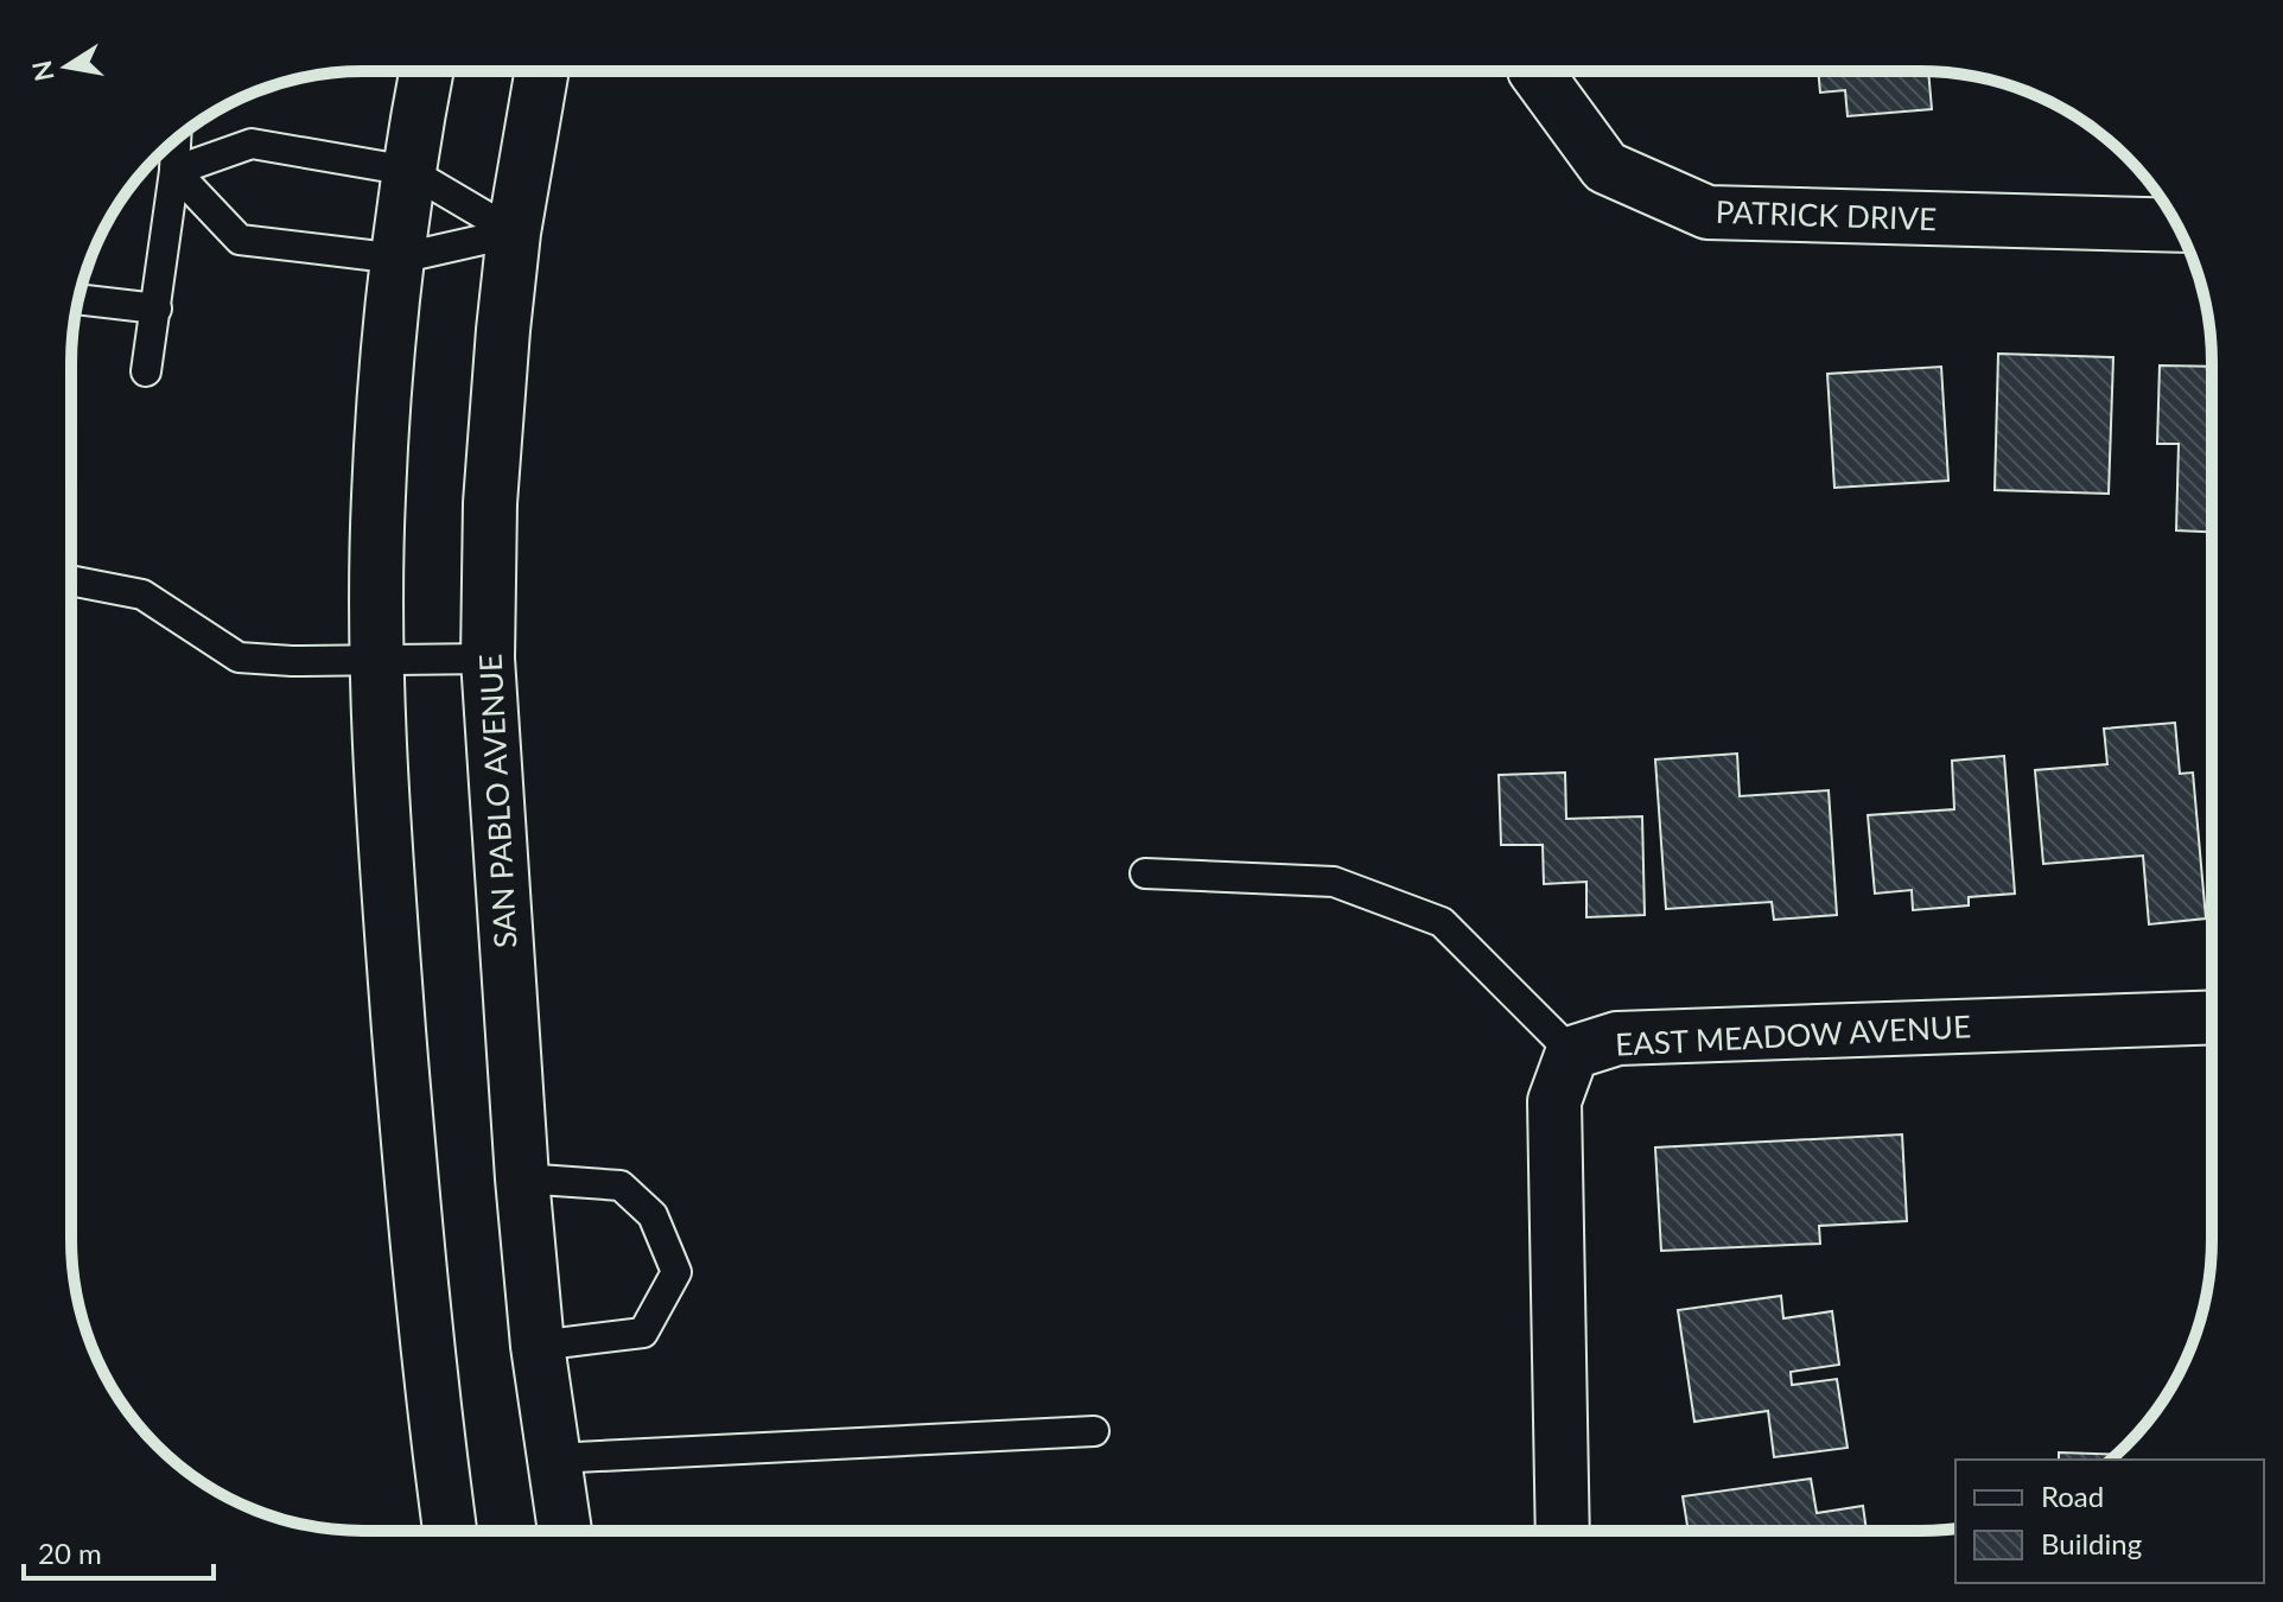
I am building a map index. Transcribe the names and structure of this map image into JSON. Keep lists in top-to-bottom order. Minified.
{"streets":{"main road":["PATRICK DRIVE","SAN PABLO AVENUE","EAST MEADOW AVENUE"]},"legend":["Road","Building"],"scale_bar":"20 m","north":"left"}
